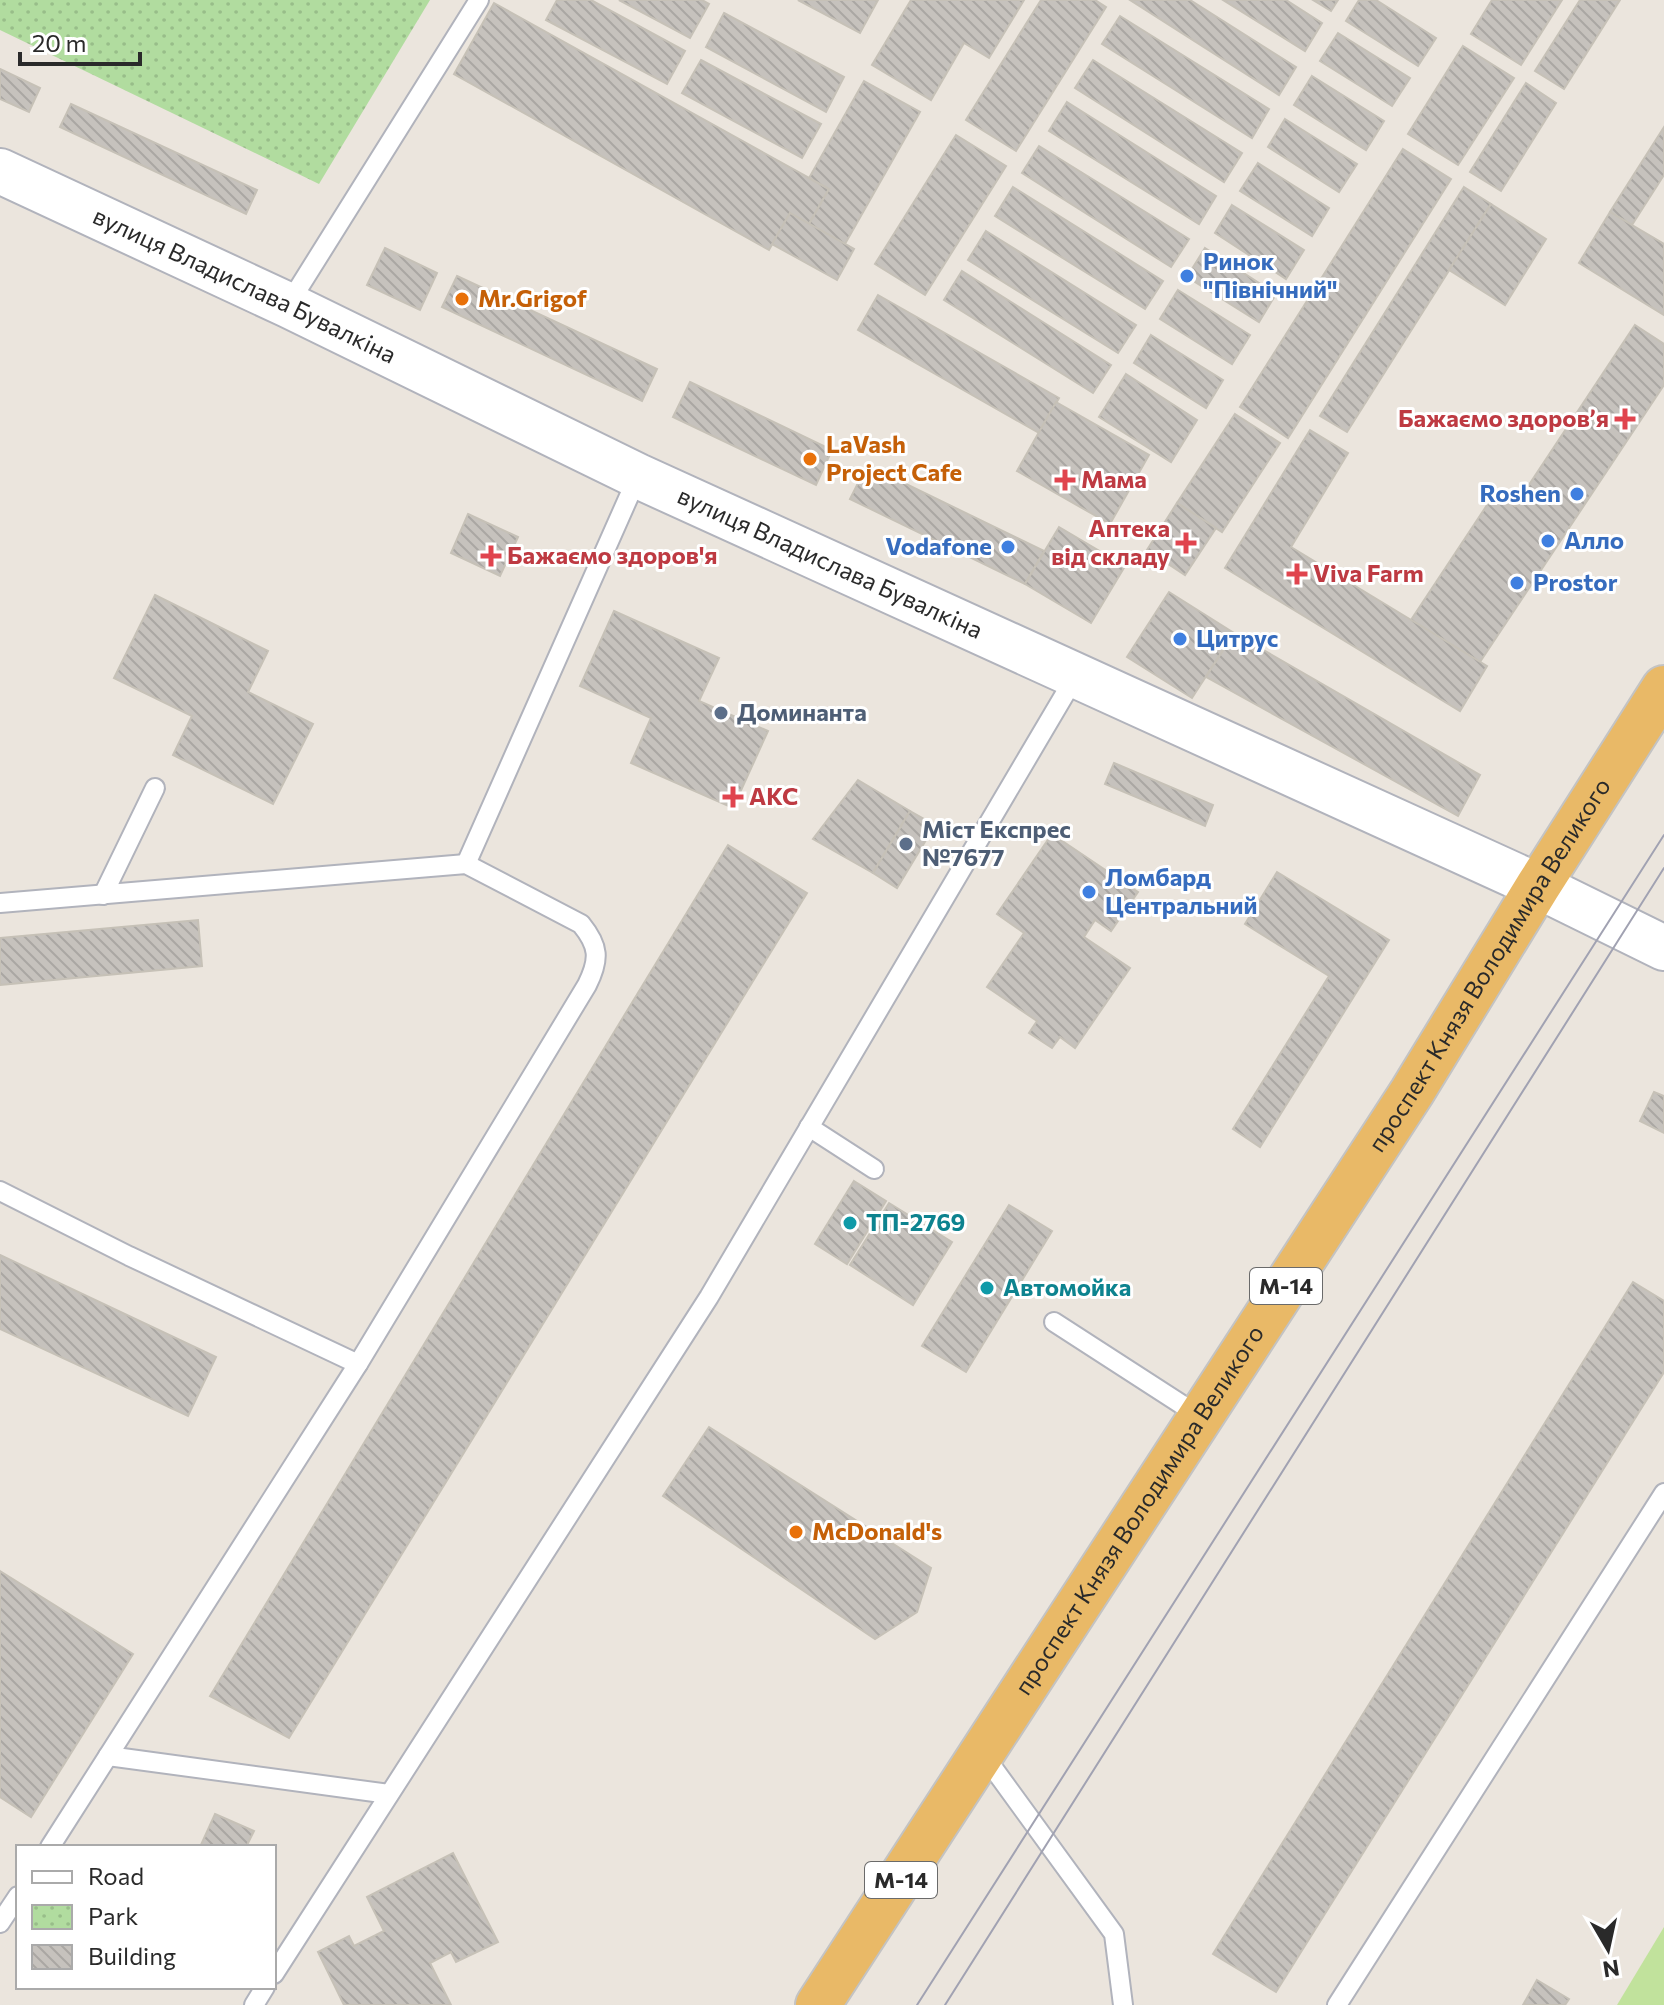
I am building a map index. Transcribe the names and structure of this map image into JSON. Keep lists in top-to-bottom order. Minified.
{"streets":{"highway":["проспект Князя Володимира Великого","М-14"],"street":["вулиця Владислава Бувалкіна"]},"crossings":[["вулиця Владислава Бувалкіна","проспект Князя Володимира Великого"]],"places":{"other":["Ринок \"Північний\"","Mr.Grigof","LaVash Project Cafe","Roshen","Алло","Vodafone","Prostor","Цитрус","Доминанта","Міст Експрес №7677","Ломбард Центральний","ТП-2769","Автомойка","McDonald's"],"health":["Бажаємо здоровʼя","Мама","Аптека від складу","Бажаємо здоров'я","Viva Farm","АКС"]},"legend":["Road","Park","Building"],"scale_bar":"20 m","north":"bottom"}
